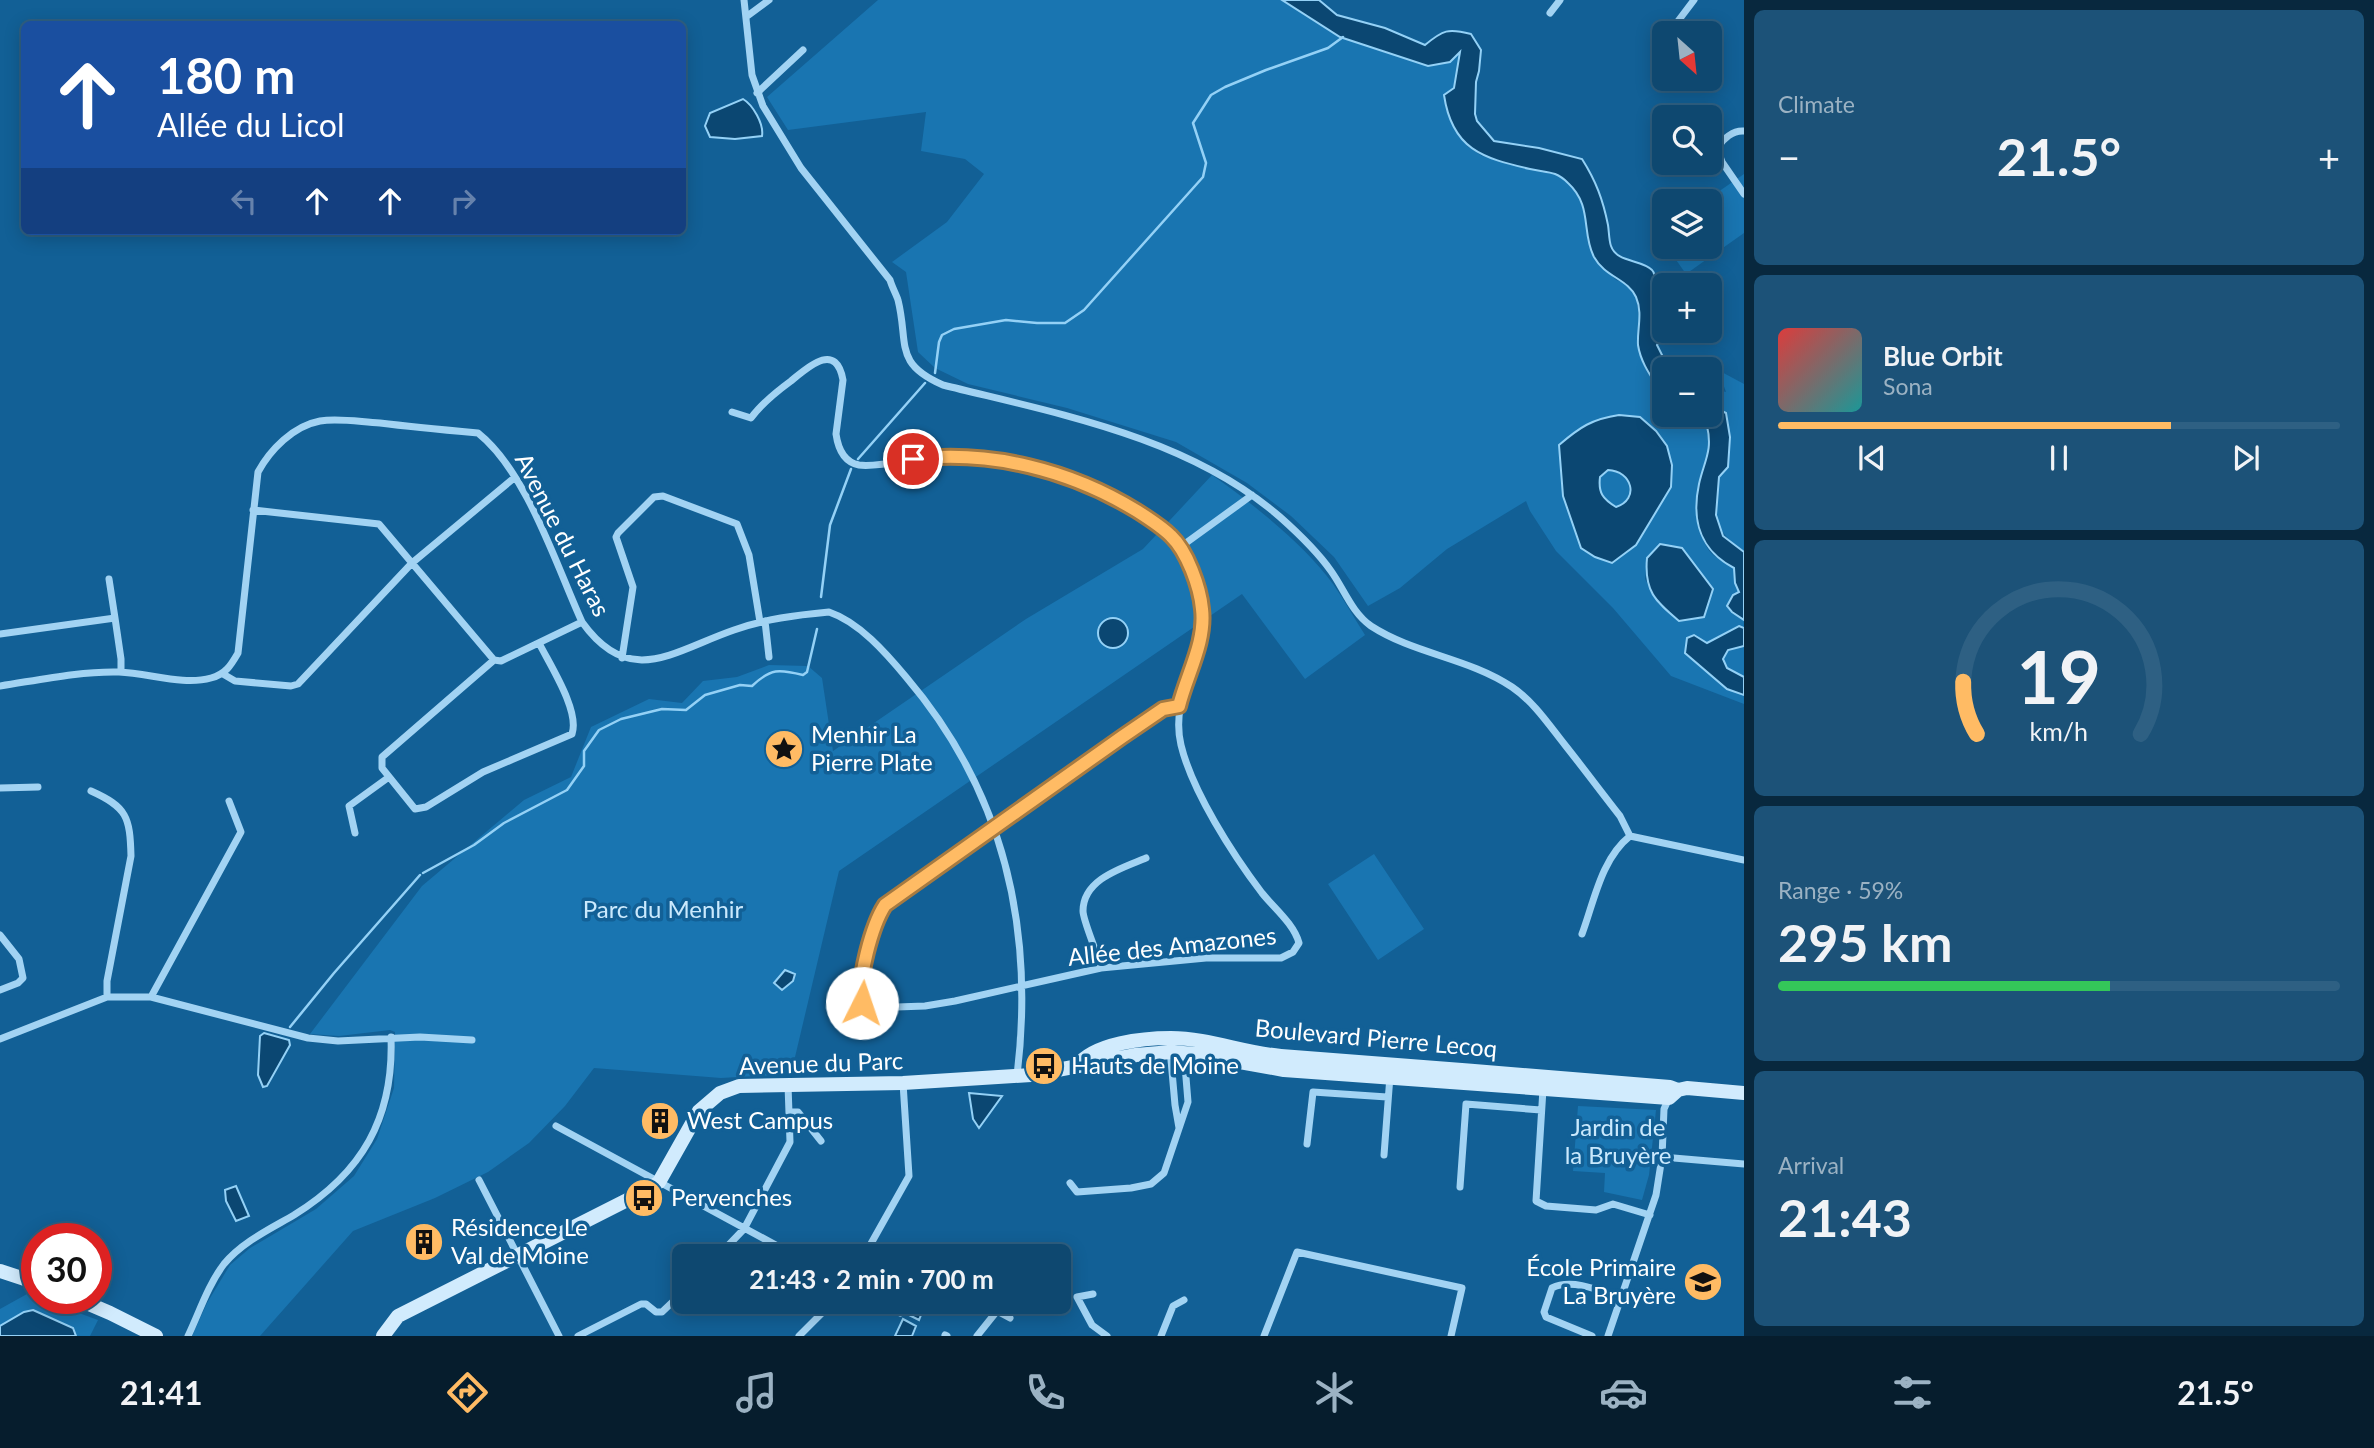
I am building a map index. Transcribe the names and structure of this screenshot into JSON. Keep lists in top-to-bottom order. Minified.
{"streets":{"street":["Avenue du Haras","Allée des Amazones","Boulevard Pierre Lecoq","Avenue du Parc"]},"crossings":[["Boulevard Pierre Lecoq","Avenue du Parc"]],"parks":["Parc du Menhir","Jardin de la Bruyère"],"places":{"place":["Menhir La Pierre Plate"],"bus stop":["Hauts de Moine","Pervenches"],"building":["West Campus","Résidence Le Val de Moine"],"school or university":["École Primaire La Bruyère"]},"north":"bottom right","page":{"tile":["Climate",["Range · 59%","295 km"],["Arrival","21:43"]],"map_buttons":["+","−"],"turn":["180 m","Allée du Licol"],"heat":["−","21.5°","+"],"song":["Blue Orbit","Sona"],"limit":"30","trip":"21:43 · 2 min · 700 m","tabs":["21:41","21.5°"],"gauge":["19","km/h"]}}
